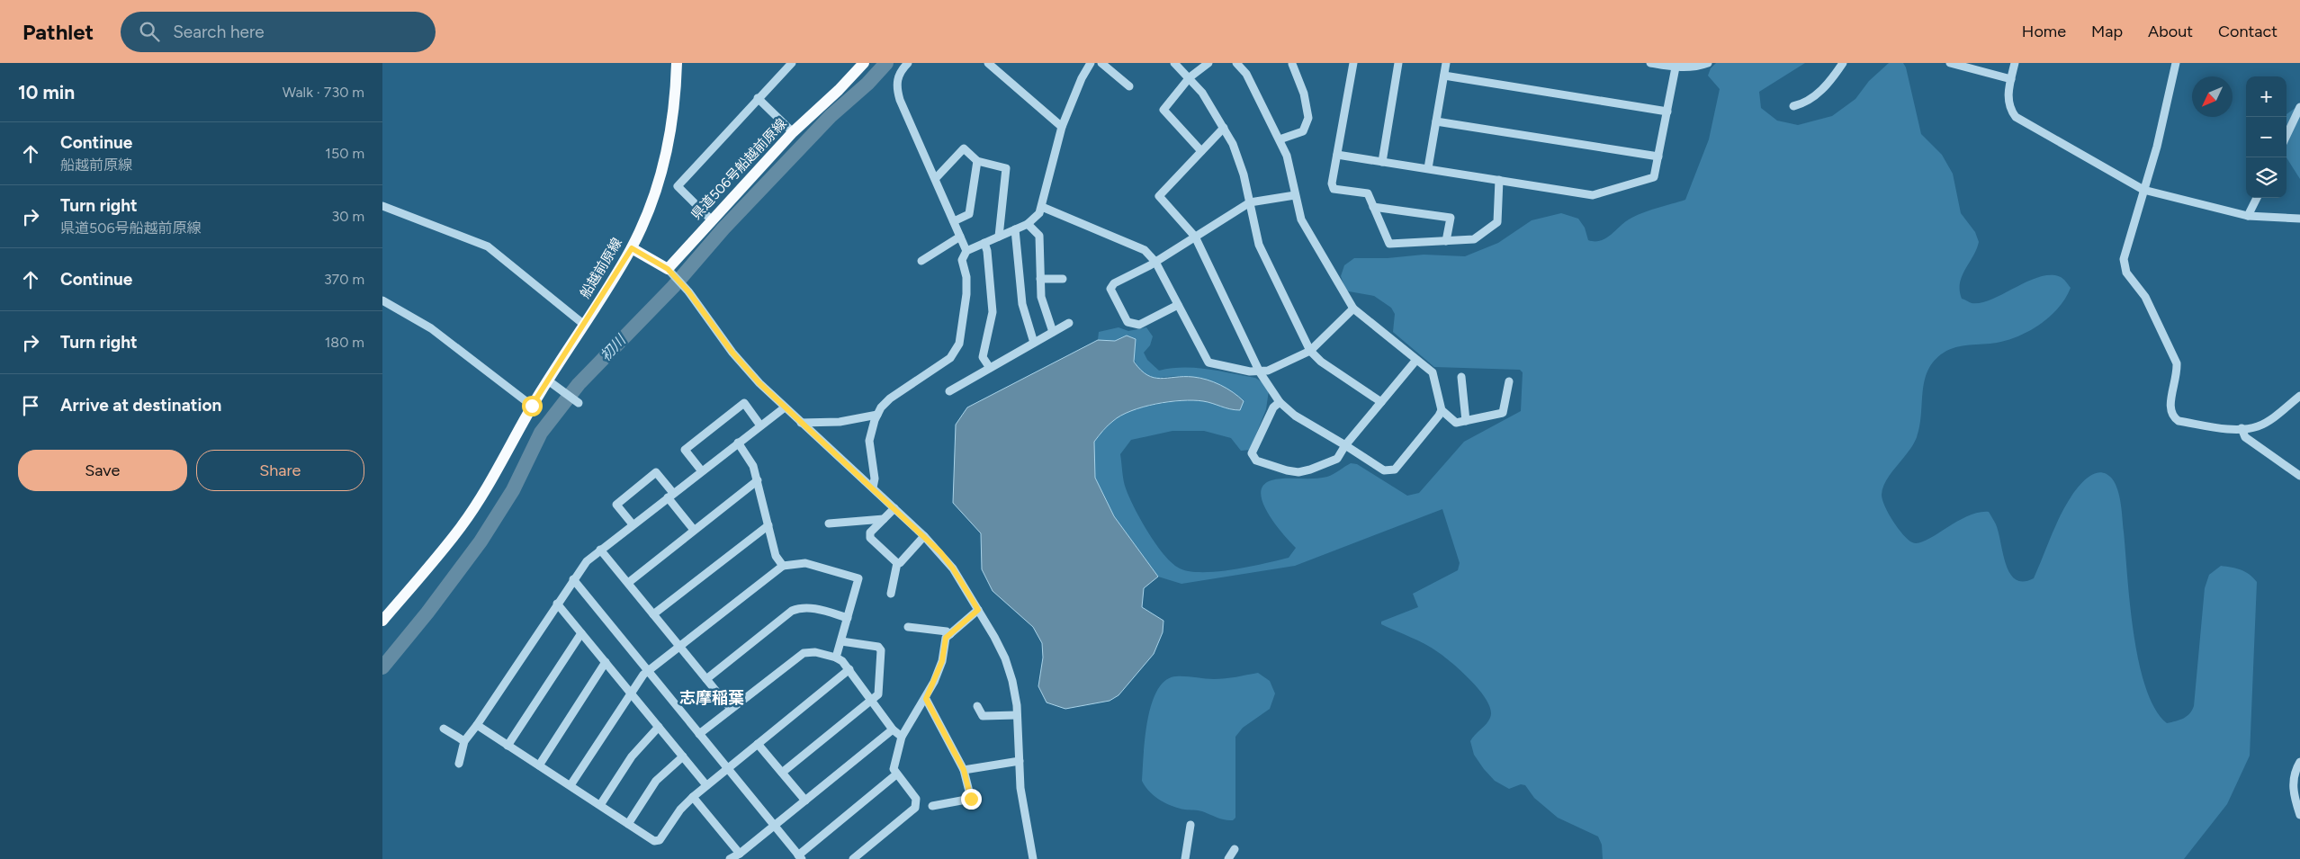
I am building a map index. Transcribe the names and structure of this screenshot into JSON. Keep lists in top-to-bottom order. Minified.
{"streets":{"main road":["県道506号船越前原線","船越前原線"]},"districts":["志摩稲葉"],"water":["初川"],"north":"bottom left","page":{"header":"Pathlet","search":"Search here","nav":["Home","Map","About","Contact"],"heading":["10 min","Walk · 730 m"],"map_buttons":["+","−"],"list":[["Continue","船越前原線","150 m"],["Turn right","県道506号船越前原線","30 m"],["Continue","370 m"],["Turn right","180 m"],"Arrive at destination"],"buttons":["Save","Share"]}}
